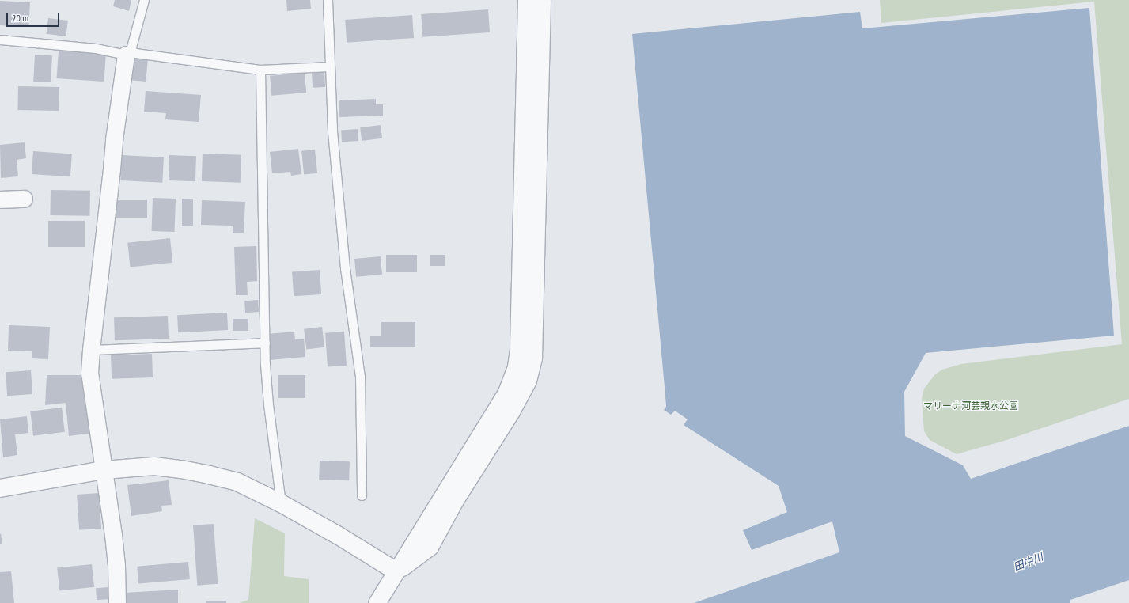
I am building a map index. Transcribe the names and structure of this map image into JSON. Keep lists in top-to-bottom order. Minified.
{"water":["田中川"],"parks":["マリーナ河芸親水公園"],"scale_bar":"20 m"}
